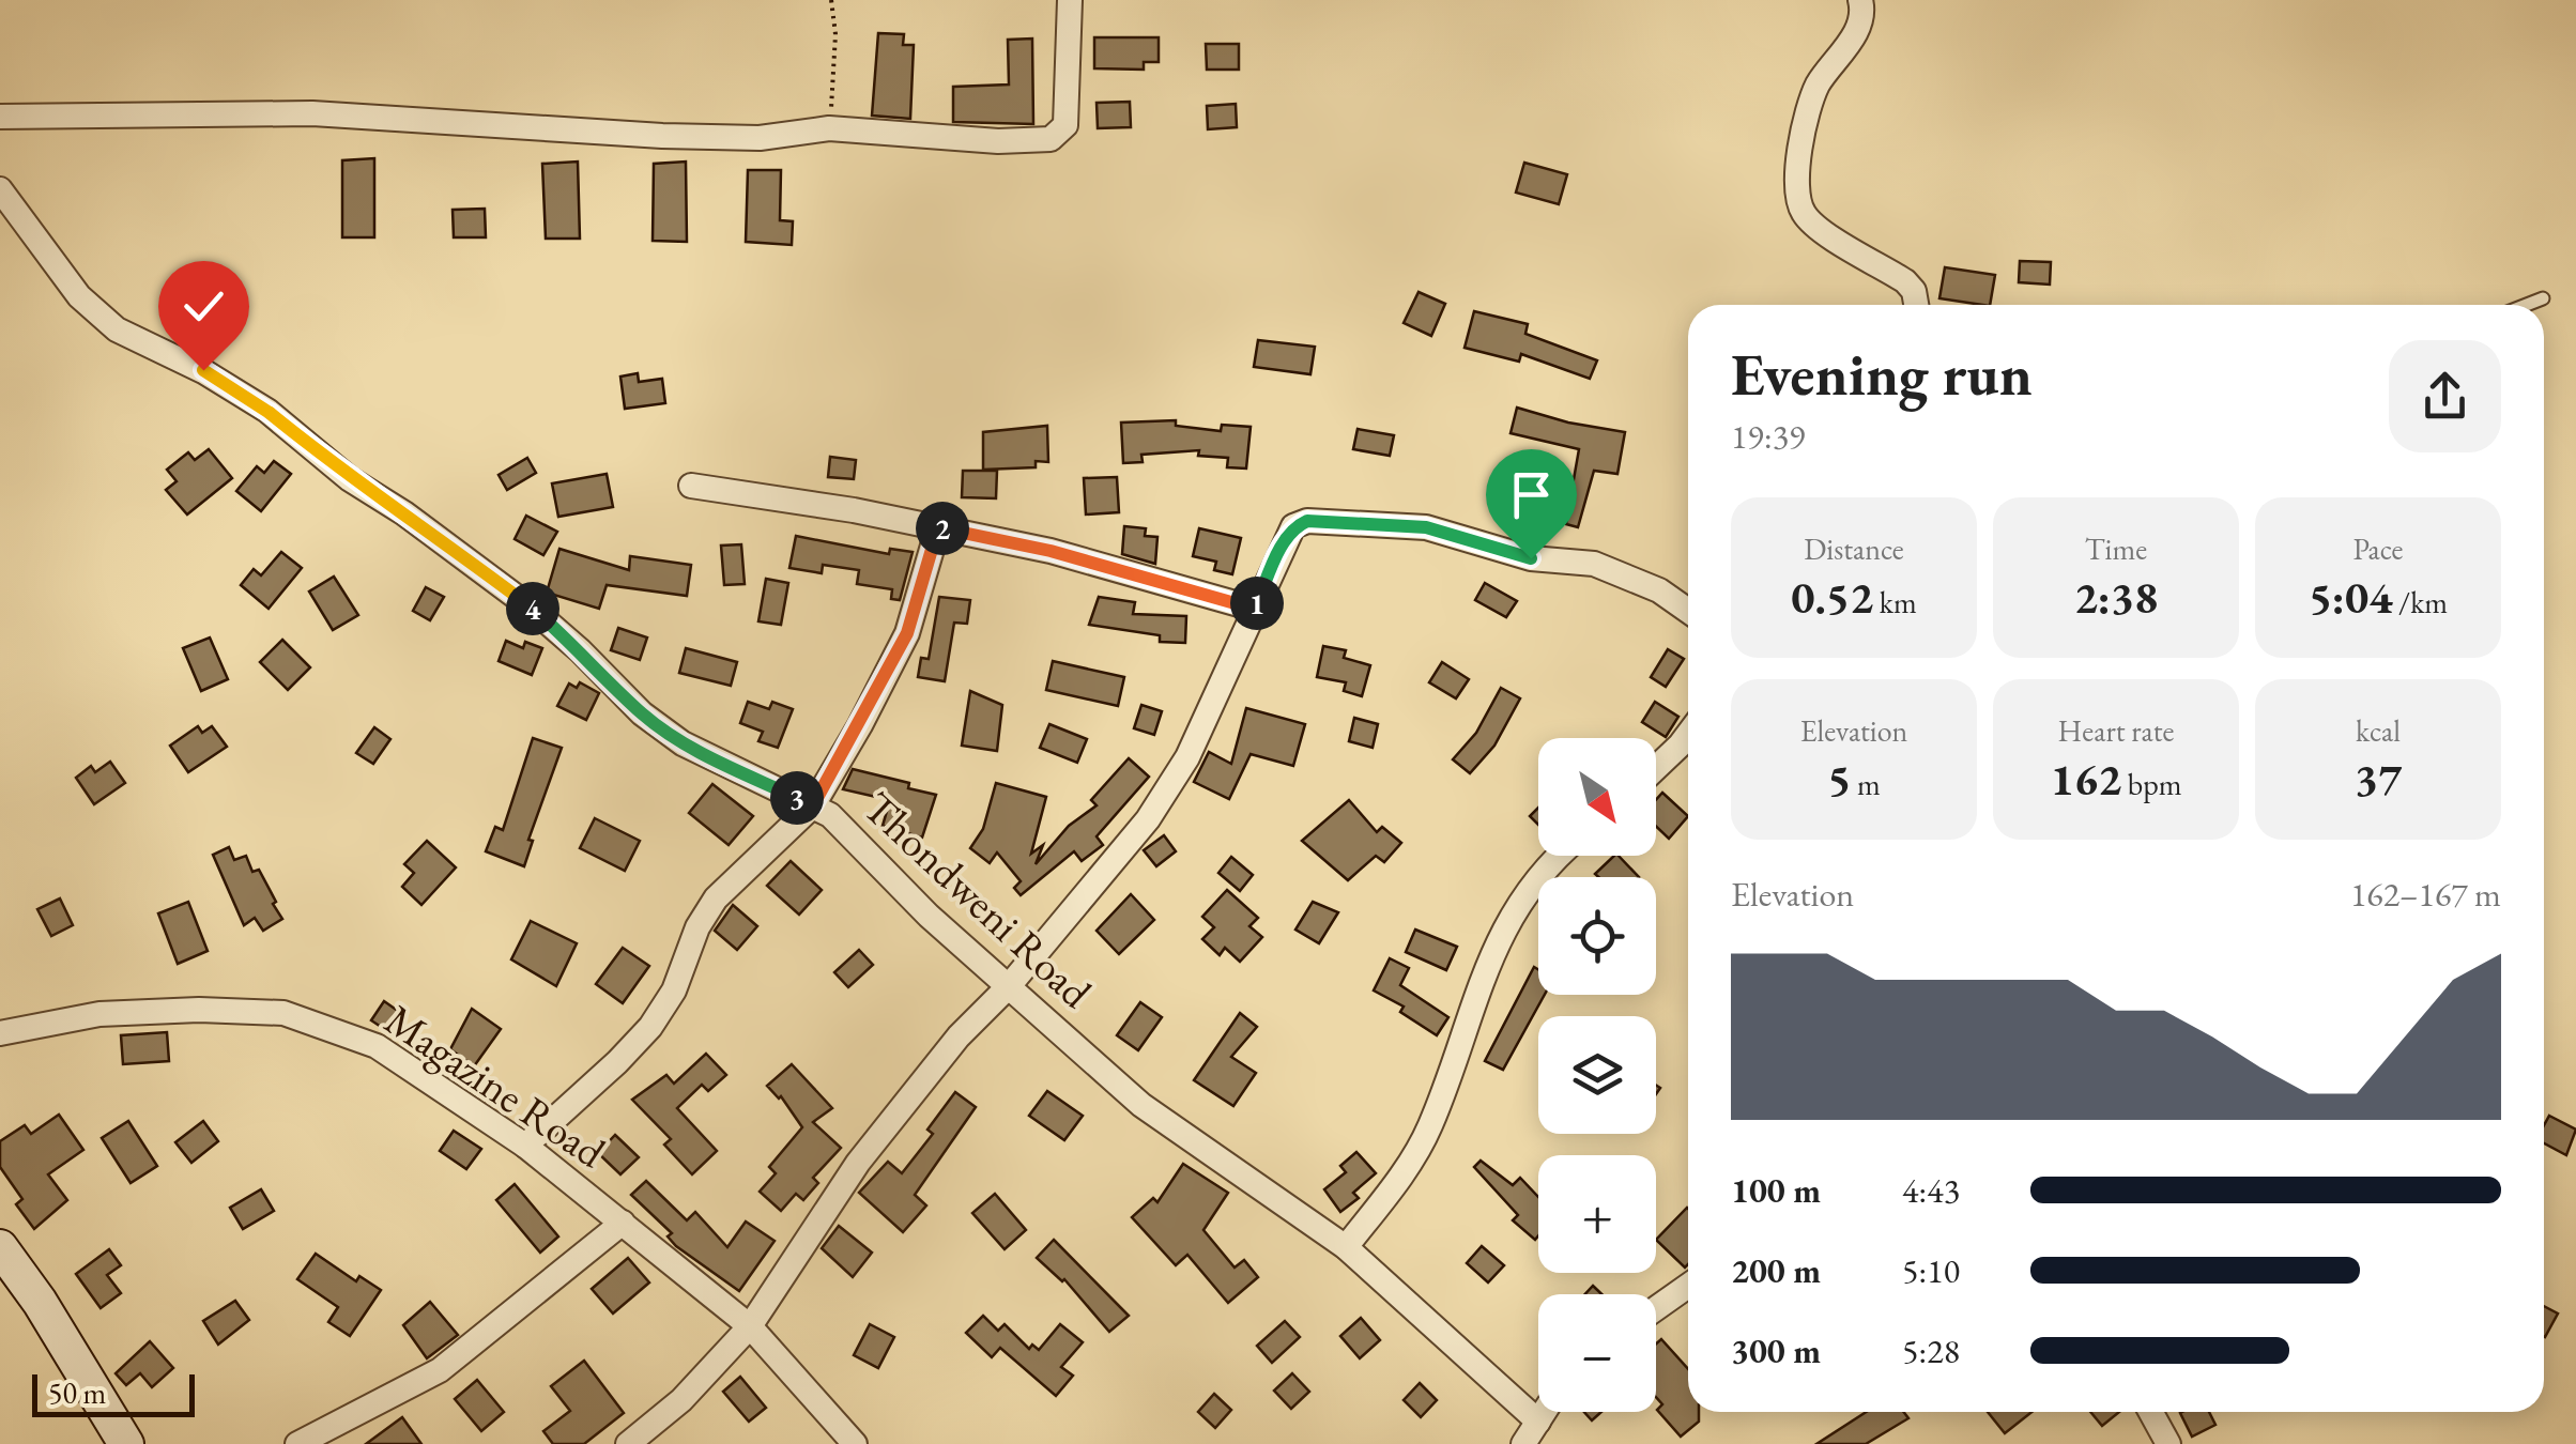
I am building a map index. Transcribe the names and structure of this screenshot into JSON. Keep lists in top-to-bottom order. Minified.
{"streets":{"street":["Thondweni Road","Magazine Road"]},"scale_bar":"50 m","north":"bottom right","page":{"heading":["Evening run","19:39"],"stats":[["Distance","0.52 km"],["Time","2:38"],["Pace","5:04 /km"],["Elevation","5 m"],["Heart rate","162 bpm"],["kcal","37"]],"pins":["2","1","4","3"],"map_buttons":["+","−"],"chart":["Elevation","162–167 m"],"list":[{"name":"100 m","note":"4:43"},{"name":"200 m","note":"5:10"},{"name":"300 m","note":"5:28"}],"scale":"50 m"}}
